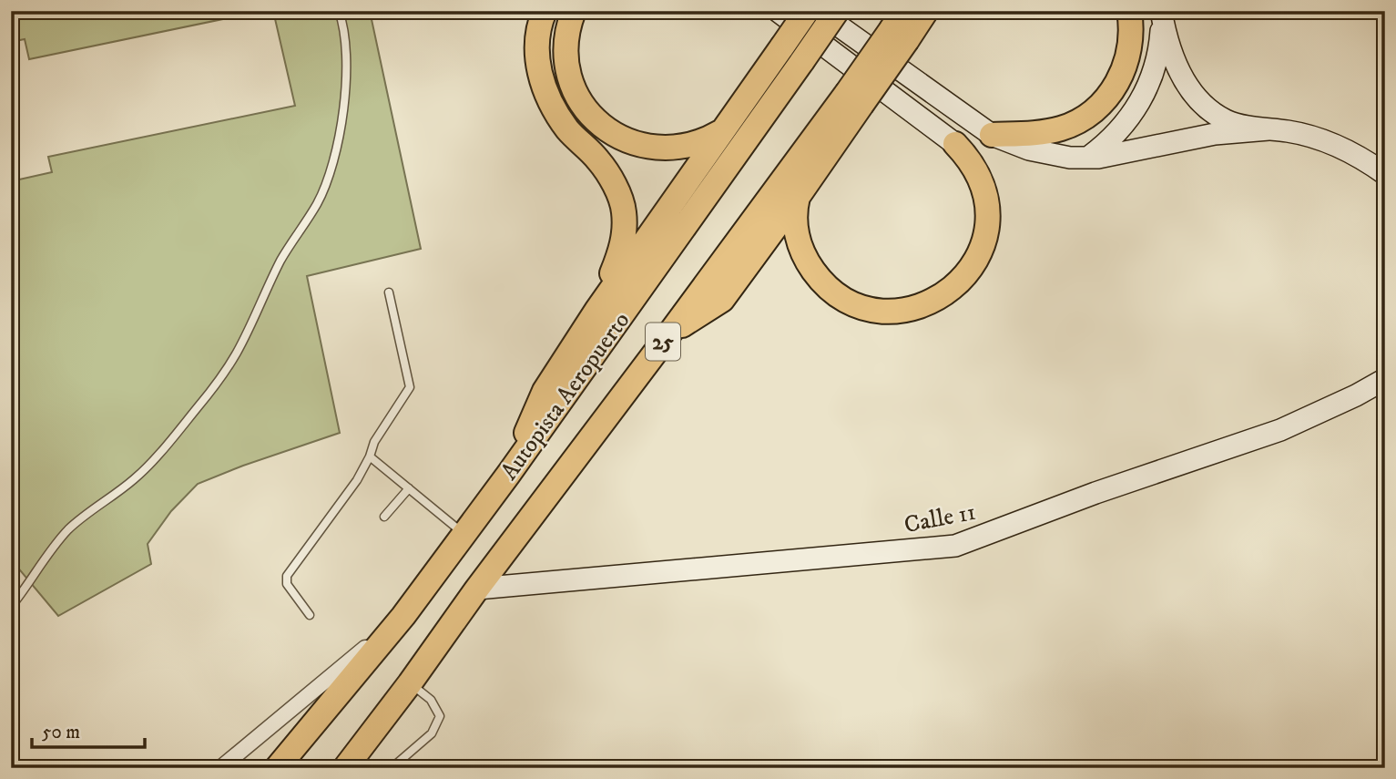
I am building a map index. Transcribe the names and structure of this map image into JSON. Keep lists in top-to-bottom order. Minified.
{"streets":{"highway":["25","Autopista Aeropuerto"],"main road":["Calle 11"]},"crossings":[["Autopista Aeropuerto","Calle 11"]],"scale_bar":"50 m"}
